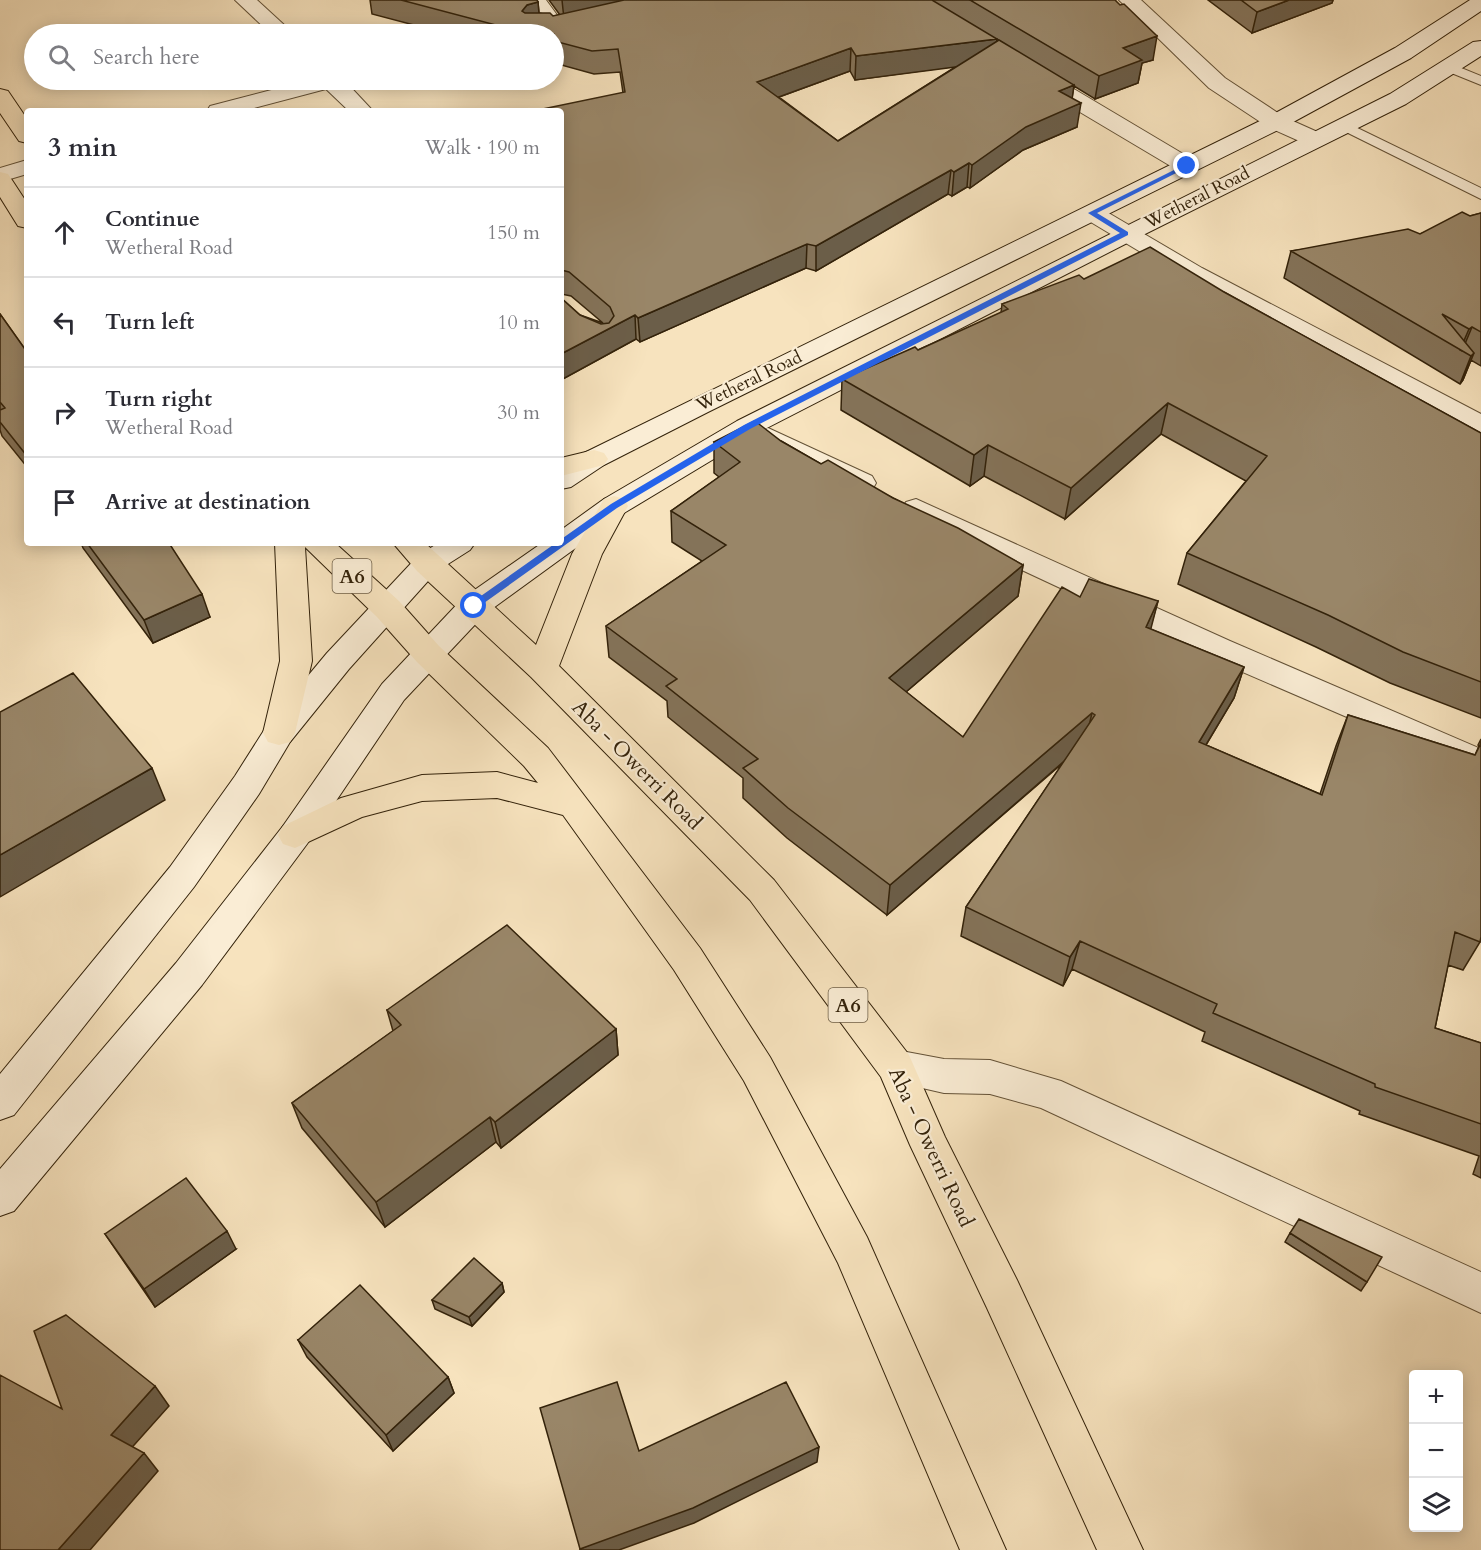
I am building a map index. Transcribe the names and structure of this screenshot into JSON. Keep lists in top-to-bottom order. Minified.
{"streets":{"highway":["A6","Aba - Owerri Road"],"main road":["Wetheral Road"]},"crossings":[["Wetheral Road","A6"],["Wetheral Road","Aba - Owerri Road"]],"page":{"search":"Search here","heading":["3 min","Walk · 190 m"],"list":[["Continue","Wetheral Road","150 m"],["Turn left","10 m"],["Turn right","Wetheral Road","30 m"],"Arrive at destination"],"map_buttons":["+","−"]}}
